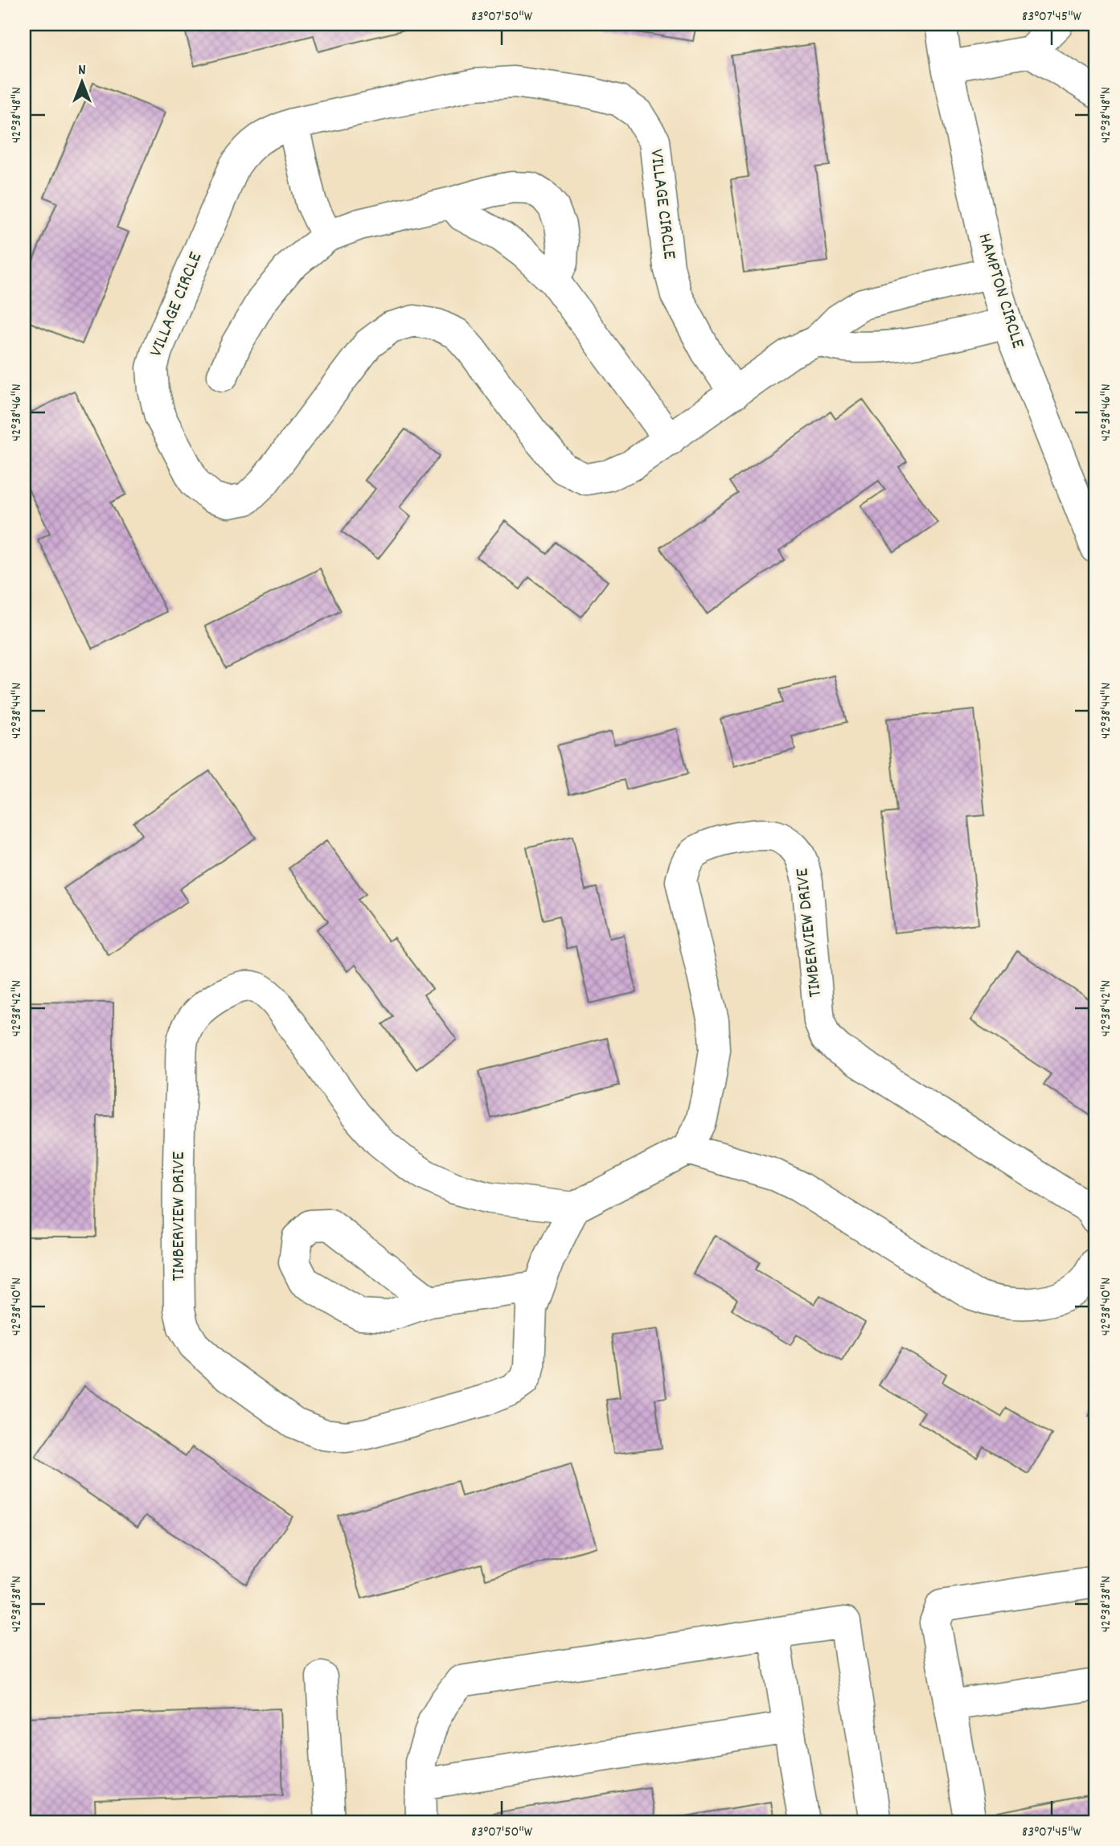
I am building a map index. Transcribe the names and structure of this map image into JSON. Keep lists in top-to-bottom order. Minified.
{"streets":{"street":["VILLAGE CIRCLE","HAMPTON CIRCLE","TIMBERVIEW DRIVE"]},"crossings":[["VILLAGE CIRCLE","HAMPTON CIRCLE"]],"north":"top","coordinates":["83°07'50\"W","83°07'45\"W","42°38'48\"N","42°38'46\"N","42°38'44\"N","42°38'42\"N","42°38'40\"N","42°38'38\"N"]}
